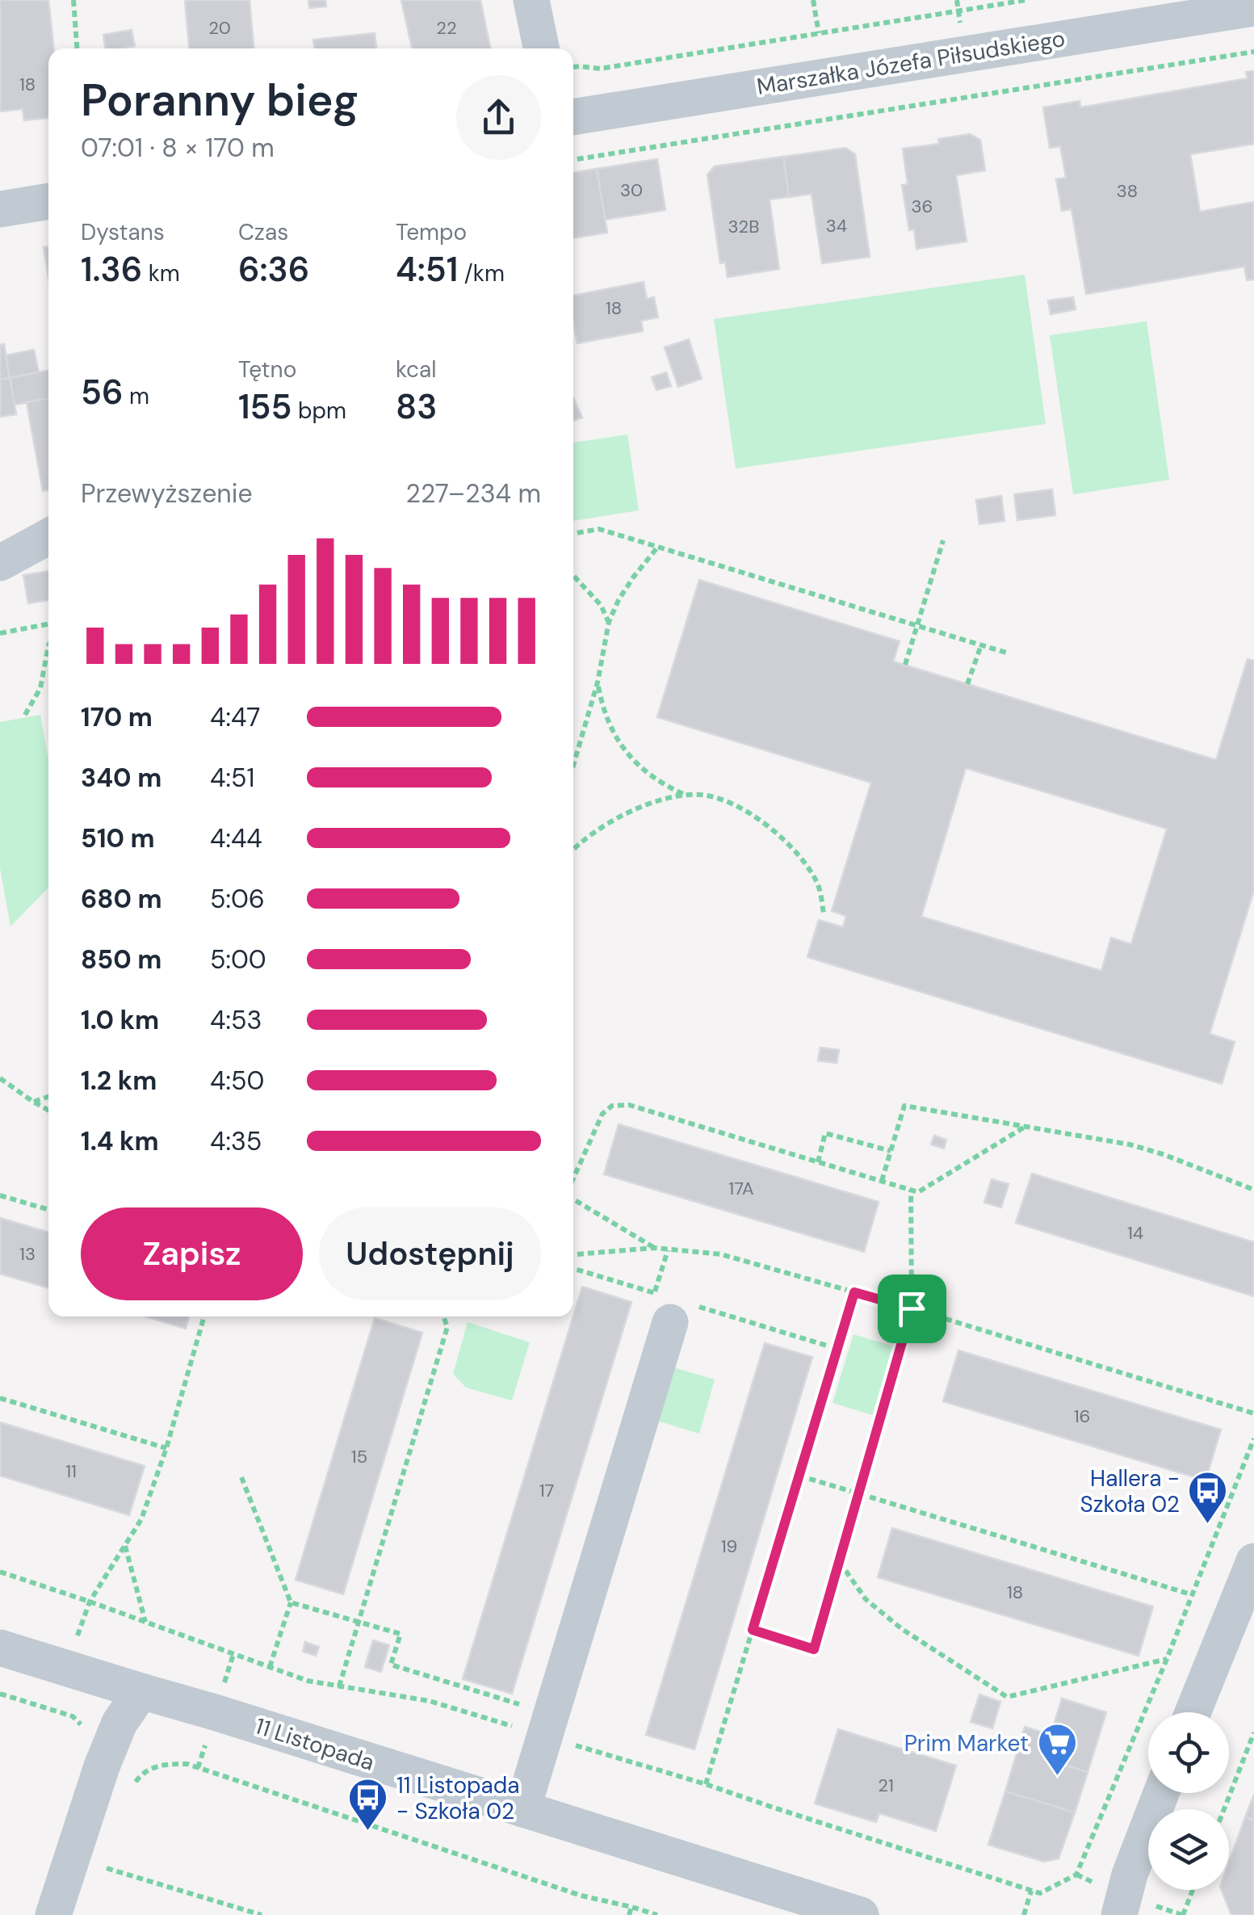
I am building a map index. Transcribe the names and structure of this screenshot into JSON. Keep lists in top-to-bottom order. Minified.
{"streets":{"street":["Marszałka Józefa Piłsudskiego","11 Listopada"]},"places":{"bus stop":["Hallera - Szkoła 02","11 Listopada - Szkoła 02"],"supermarket":["Prim Market"]},"house_numbers":["20","22","18","30","38","36","34","32B","18","17A","14","13","16","15","11","17","19","18","21"],"page":{"heading":["Poranny bieg","07:01 · 8 × 170 m"],"stats":[["Dystans","1.36 km"],["Czas","6:36"],["Tempo","4:51 /km"],["56 m"],["Tętno","155 bpm"],["kcal","83"]],"chart":["Przewyższenie","227–234 m"],"list":[{"name":"170 m","note":"4:47"},{"name":"340 m","note":"4:51"},{"name":"510 m","note":"4:44"},{"name":"680 m","note":"5:06"},{"name":"850 m","note":"5:00"},{"name":"1.0 km","note":"4:53"},{"name":"1.2 km","note":"4:50"},{"name":"1.4 km","note":"4:35"}],"buttons":["Zapisz","Udostępnij"]}}
